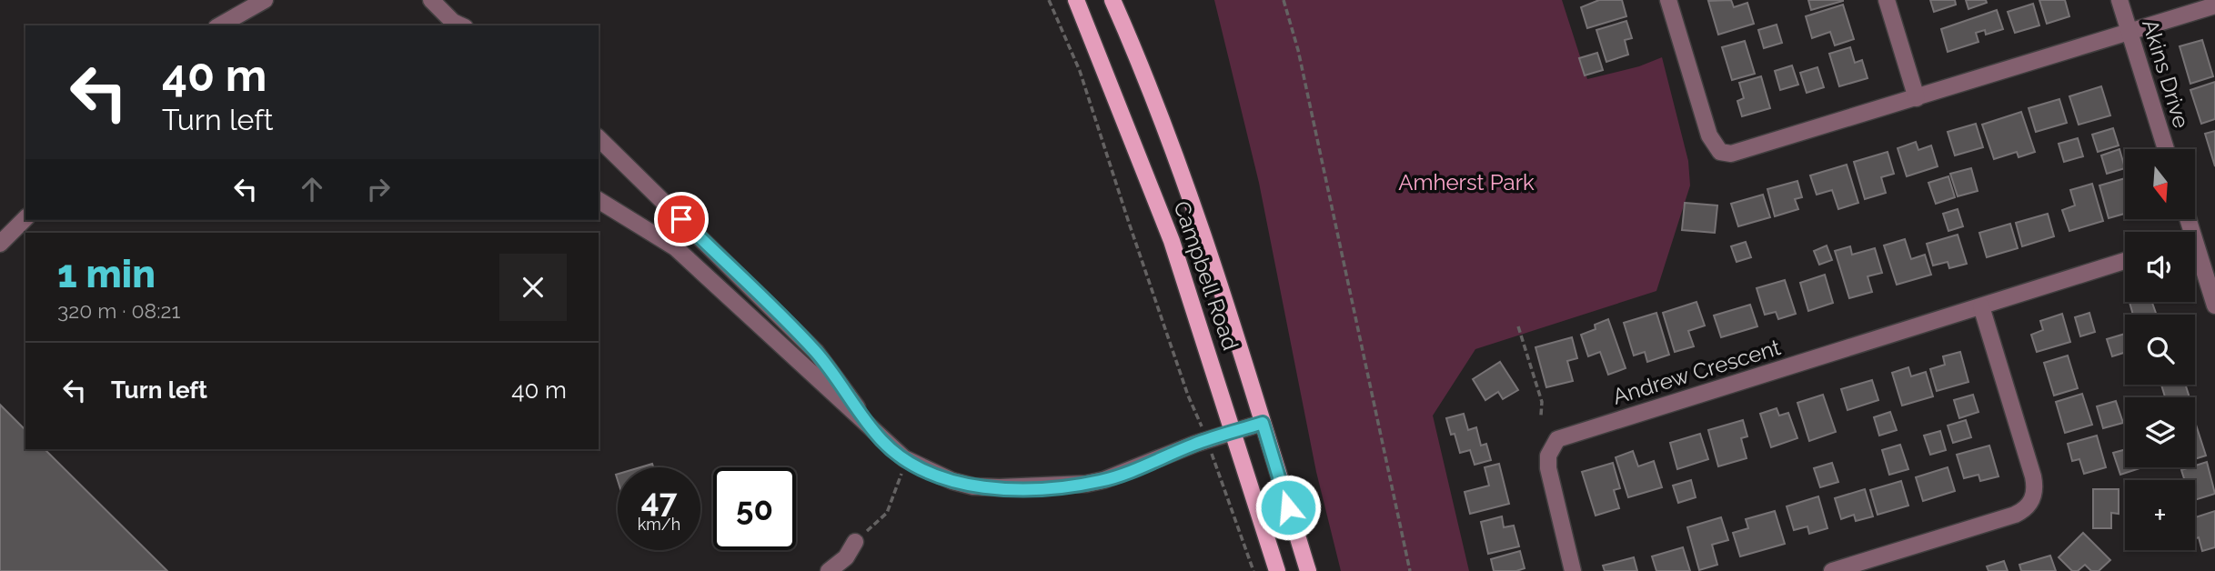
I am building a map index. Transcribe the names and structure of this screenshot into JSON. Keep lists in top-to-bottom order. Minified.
{"streets":{"main road":["Campbell Road"],"street":["Akins Drive","Andrew Crescent"]},"parks":["Amherst Park"],"north":"bottom","page":{"turn":["40 m","Turn left"],"map_buttons":"+","heading":["1 min","320 m · 08:21"],"list":[{"name":"Turn left","value":"40 m"}],"speed":"47 km/h","limit":"50"}}
